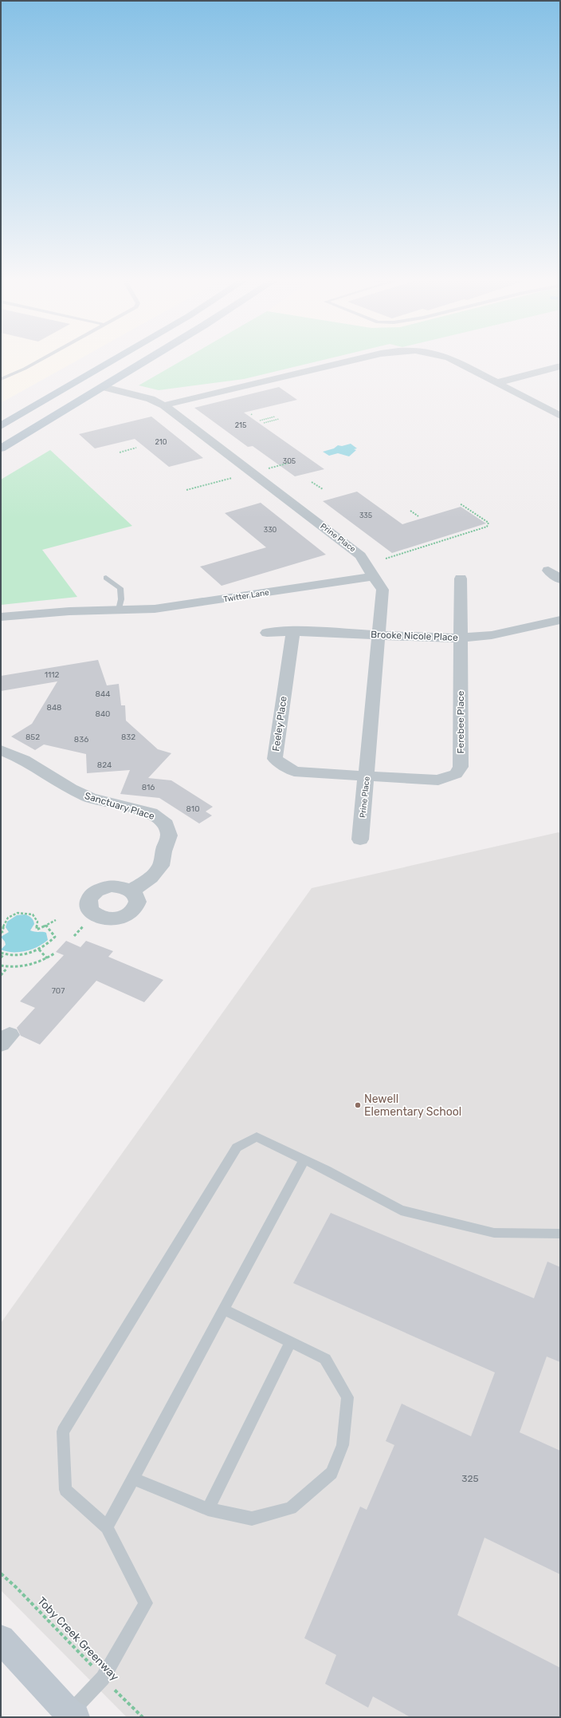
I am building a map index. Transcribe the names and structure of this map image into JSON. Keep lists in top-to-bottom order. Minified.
{"streets":{"street":["Prine Place","Twitter Lane","Brooke Nicole Place","Ferebee Place","Feeley Place","Sanctuary Place"],"path":["Toby Creek Greenway"]},"crossings":[["Prine Place","Twitter Lane"],["Prine Place","Brooke Nicole Place"],["Prine Place","Ferebee Place"],["Prine Place","Feeley Place"],["Brooke Nicole Place","Ferebee Place"],["Brooke Nicole Place","Feeley Place"],["Ferebee Place","Feeley Place"]],"places":["Newell Elementary School"],"house_numbers":["215","210","305","335","330","1112","844","848","840","852","832","836","824","816","810","707","325"]}
